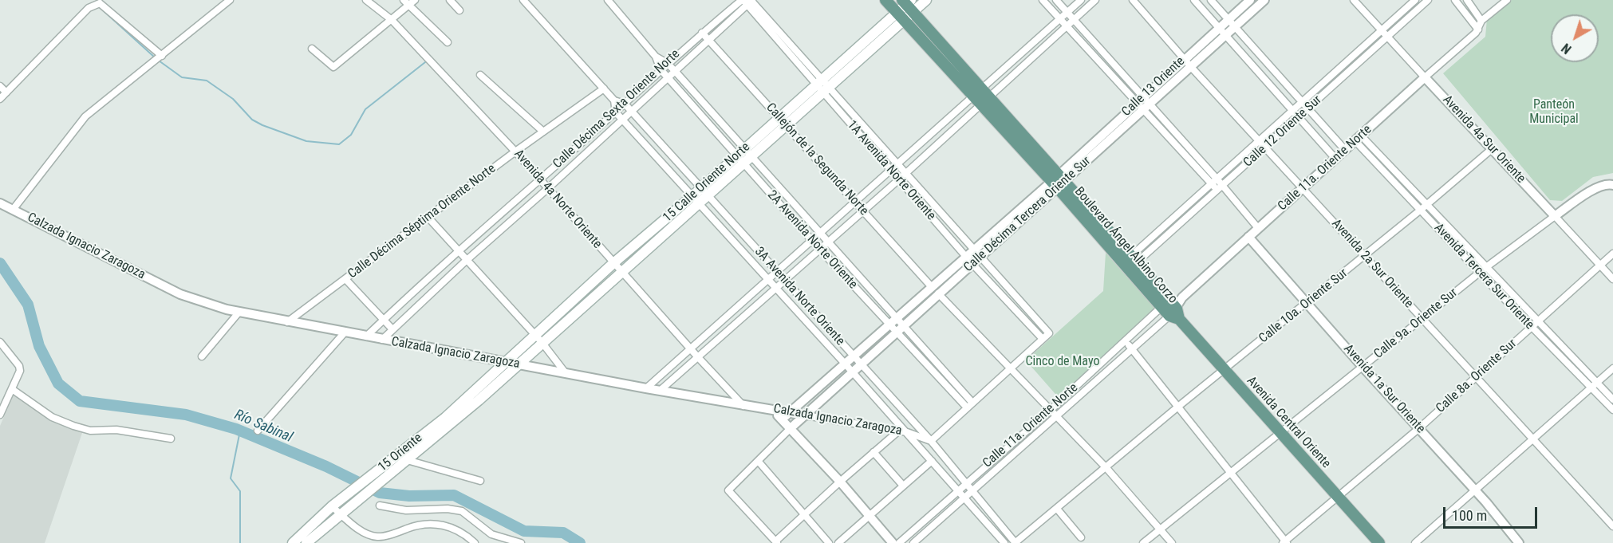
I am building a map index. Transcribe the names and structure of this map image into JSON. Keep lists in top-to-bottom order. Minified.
{"streets":{"main road":["15 Calle Oriente Norte","Boulevard Ángel Albino Corzo","Avenida Central Oriente","15 Oriente"],"street":["Calle 13 Oriente","Calle Décima Sexta Oriente Norte","Calle 12 Oriente Sur","Avenida 4a Sur Oriente","Callejón de la Segunda Norte","Calle 11a. Oriente Norte","1A Avenida Norte Oriente","Avenida 4a Norte Oriente","Calle Décima Tercera Oriente Sur","Calle Décima Séptima Oriente Norte","2A Avenida Norte Oriente","Calzada Ignacio Zaragoza","Avenida 2a Sur Oriente","Avenida Tercera Sur Oriente","3A Avenida Norte Oriente","Calle 10a. Oriente Sur","Calle 9a. Oriente Sur","Calle 8a. Oriente Sur","Avenida 1a Sur Oriente"]},"crossings":[["Calle 13 Oriente","Calle Décima Tercera Oriente Sur"],["Calle 13 Oriente","Avenida 2a Sur Oriente"],["Calle Décima Sexta Oriente Norte","Callejón de la Segunda Norte"],["Calle Décima Sexta Oriente Norte","1A Avenida Norte Oriente"],["Calle Décima Sexta Oriente Norte","Avenida 4a Norte Oriente"],["Calle Décima Sexta Oriente Norte","2A Avenida Norte Oriente"],["Calle Décima Sexta Oriente Norte","Calzada Ignacio Zaragoza"],["Calle Décima Sexta Oriente Norte","3A Avenida Norte Oriente"],["Calle 12 Oriente Sur","Avenida 4a Sur Oriente"],["Calle 12 Oriente Sur","Boulevard Ángel Albino Corzo"],["Calle 12 Oriente Sur","Avenida 2a Sur Oriente"],["Avenida 4a Sur Oriente","Calle 11a. Oriente Norte"],["Avenida 4a Sur Oriente","Calle 10a. Oriente Sur"],["Avenida 4a Sur Oriente","Calle 9a. Oriente Sur"],["Avenida 4a Sur Oriente","Calle 8a. Oriente Sur"],["Callejón de la Segunda Norte","Calle 11a. Oriente Norte"],["Callejón de la Segunda Norte","15 Calle Oriente Norte"],["Callejón de la Segunda Norte","Calle Décima Tercera Oriente Sur"],["Callejón de la Segunda Norte","Calle 10a. Oriente Sur"],["Callejón de la Segunda Norte","Calle 9a. Oriente Sur"],["Calle 11a. Oriente Norte","Boulevard Ángel Albino Corzo"],["Calle 11a. Oriente Norte","Avenida 2a Sur Oriente"],["Calle 11a. Oriente Norte","Avenida Tercera Sur Oriente"],["Calle 11a. Oriente Norte","3A Avenida Norte Oriente"],["Calle 11a. Oriente Norte","Avenida 1a Sur Oriente"],["Calle 11a. Oriente Norte","Avenida Central Oriente"],["1A Avenida Norte Oriente","15 Calle Oriente Norte"],["1A Avenida Norte Oriente","Calle Décima Tercera Oriente Sur"],["15 Calle Oriente Norte","Avenida 4a Norte Oriente"],["15 Calle Oriente Norte","2A Avenida Norte Oriente"],["15 Calle Oriente Norte","Boulevard Ángel Albino Corzo"],["15 Calle Oriente Norte","Calzada Ignacio Zaragoza"],["15 Calle Oriente Norte","3A Avenida Norte Oriente"],["15 Calle Oriente Norte","15 Oriente"],["Avenida 4a Norte Oriente","Calle Décima Séptima Oriente Norte"],["Avenida 4a Norte Oriente","Calzada Ignacio Zaragoza"],["Calle Décima Tercera Oriente Sur","2A Avenida Norte Oriente"],["Calle Décima Tercera Oriente Sur","Boulevard Ángel Albino Corzo"],["Calle Décima Tercera Oriente Sur","Calzada Ignacio Zaragoza"],["Calle Décima Tercera Oriente Sur","3A Avenida Norte Oriente"],["Calle Décima Séptima Oriente Norte","Calzada Ignacio Zaragoza"],["Boulevard Ángel Albino Corzo","Avenida Central Oriente"],["Calzada Ignacio Zaragoza","3A Avenida Norte Oriente"],["Calzada Ignacio Zaragoza","15 Oriente"],["Avenida 2a Sur Oriente","Calle 10a. Oriente Sur"],["Avenida 2a Sur Oriente","Calle 9a. Oriente Sur"],["Avenida 2a Sur Oriente","Calle 8a. Oriente Sur"],["Avenida Tercera Sur Oriente","Calle 10a. Oriente Sur"],["Avenida Tercera Sur Oriente","Calle 9a. Oriente Sur"],["Avenida Tercera Sur Oriente","Calle 8a. Oriente Sur"],["3A Avenida Norte Oriente","Calle 10a. Oriente Sur"],["Calle 10a. Oriente Sur","Avenida 1a Sur Oriente"],["Calle 10a. Oriente Sur","Avenida Central Oriente"],["Calle 9a. Oriente Sur","Avenida 1a Sur Oriente"],["Calle 9a. Oriente Sur","Avenida Central Oriente"],["Calle 8a. Oriente Sur","Avenida 1a Sur Oriente"],["Calle 8a. Oriente Sur","Avenida Central Oriente"]],"water":["Río Sabinal"],"parks":["Panteón Municipal","Cinco de Mayo"],"scale_bar":"100 m","north":"bottom left"}
